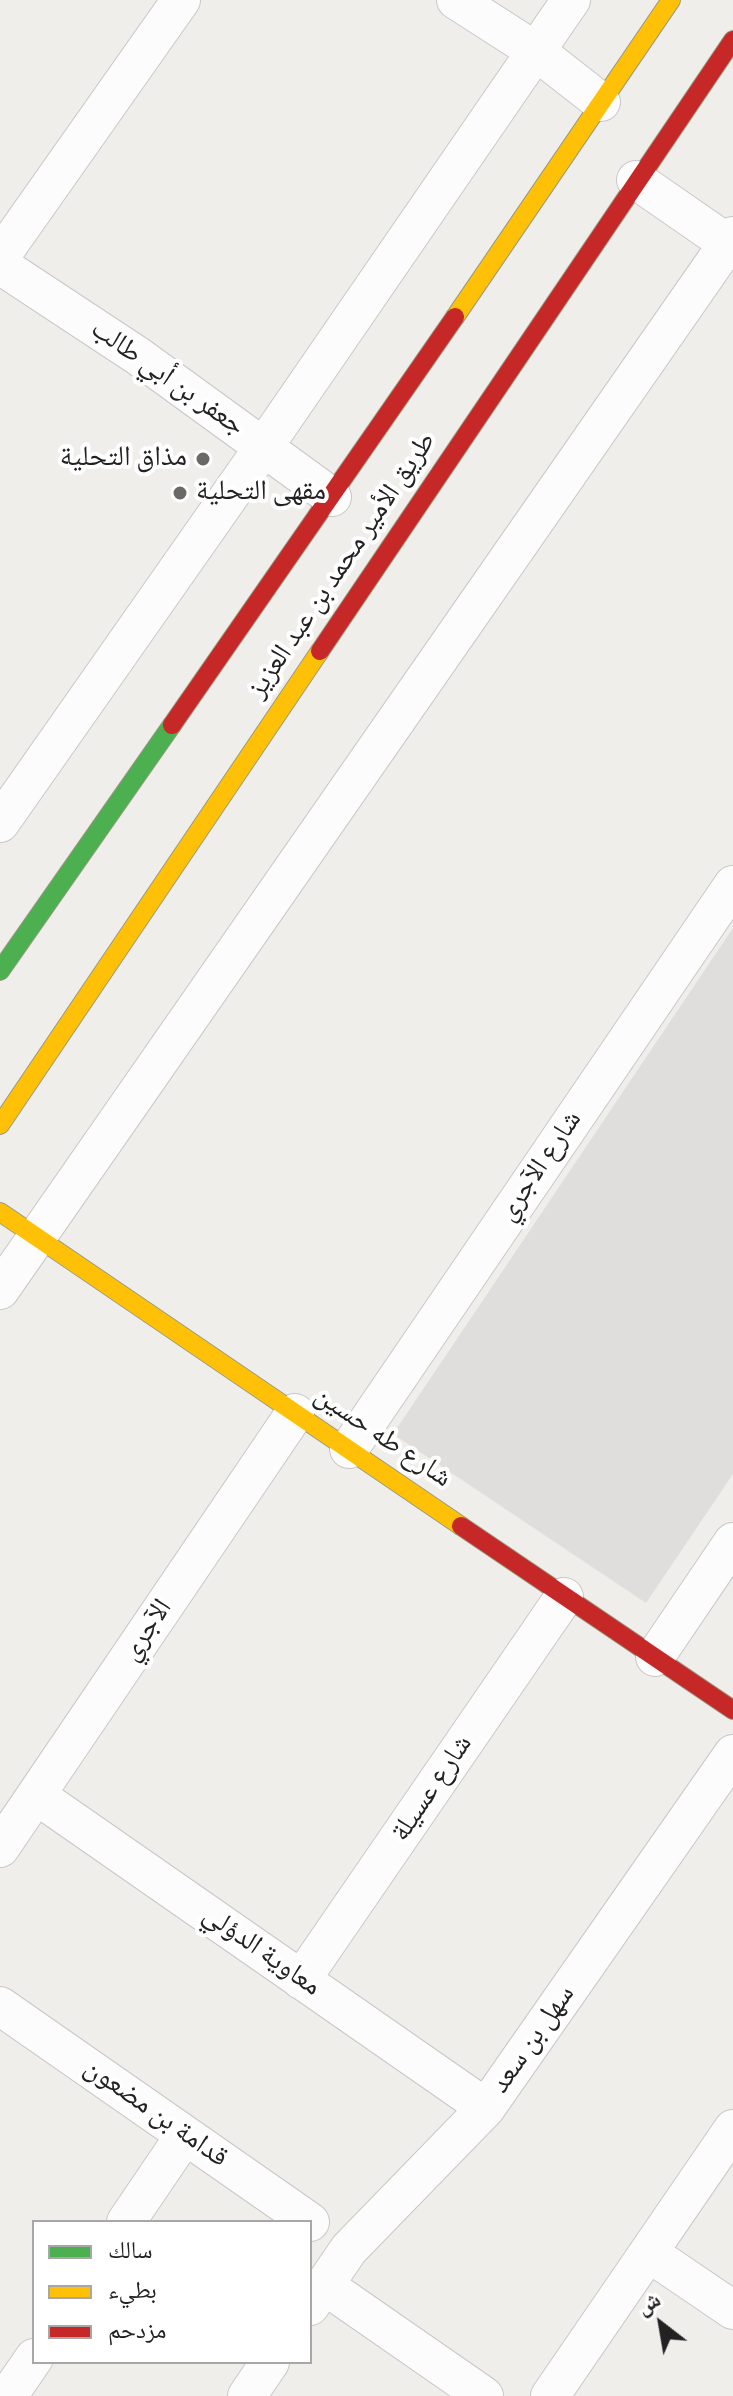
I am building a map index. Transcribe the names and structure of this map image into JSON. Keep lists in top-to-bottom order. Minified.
{"streets":{"main road":["طريق الأمير محمد بن عبد العزيز","شارع طه حسين"],"street":["جعفر بن أبي طالب","شارع الآجري","الآجري","شارع عسيلة","معاوية الدؤلي","سهل بن سعد","قدامة بن مضعون"]},"crossings":[["جعفر بن أبي طالب","طريق الأمير محمد بن عبد العزيز"],["شارع الآجري","شارع طه حسين"],["شارع طه حسين","الآجري"],["شارع طه حسين","شارع عسيلة"],["الآجري","معاوية الدؤلي"],["شارع عسيلة","معاوية الدؤلي"],["معاوية الدؤلي","سهل بن سعد"],["سهل بن سعد","قدامة بن مضعون"]],"places":["مذاق التحلية","مقهى التحلية"],"legend":["سالك","بطيء","مزدحم"],"north":"top left"}
